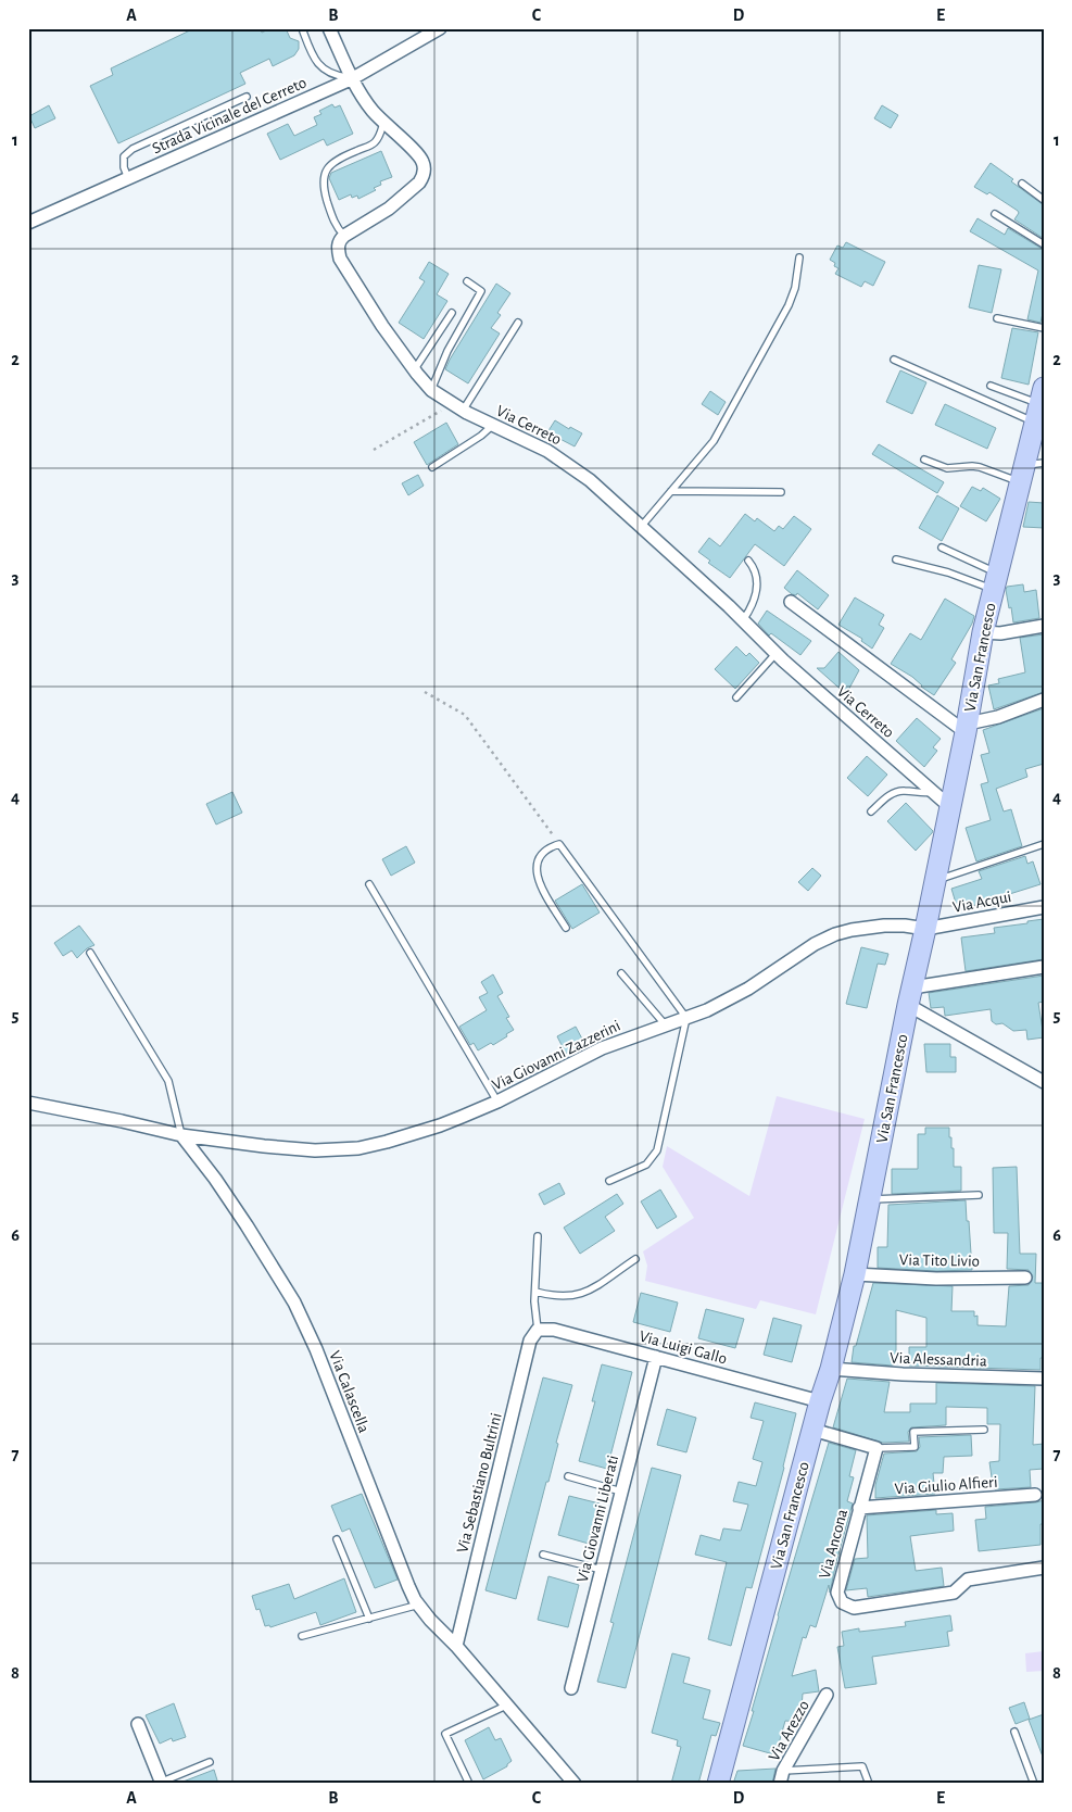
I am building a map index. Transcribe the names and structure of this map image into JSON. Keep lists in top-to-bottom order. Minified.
{"streets":{"main road":["Via San Francesco"],"street":["Strada Vicinale del Cerreto","Via Cerreto","Via Acqui","Via Giovanni Zazzerini","Via Tito Livio","Via Luigi Gallo","Via Alessandria","Via Calascella","Via Sebastiano Bultrini","Via Giulio Alfieri","Via Giovanni Liberati","Via Ancona","Via Arezzo"]},"crossings":[["Via Cerreto","Via San Francesco"],["Via San Francesco","Via Acqui"],["Via San Francesco","Via Giovanni Zazzerini"],["Via San Francesco","Via Tito Livio"],["Via San Francesco","Via Luigi Gallo"],["Via San Francesco","Via Alessandria"],["Via Acqui","Via Giovanni Zazzerini"],["Via Giovanni Zazzerini","Via Calascella"],["Via Luigi Gallo","Via Sebastiano Bultrini"],["Via Luigi Gallo","Via Giovanni Liberati"],["Via Calascella","Via Sebastiano Bultrini"],["Via Giulio Alfieri","Via Ancona"]],"grid":{"columns":["A","B","C","D","E"],"rows":["1","2","3","4","5","6","7","8"]}}
